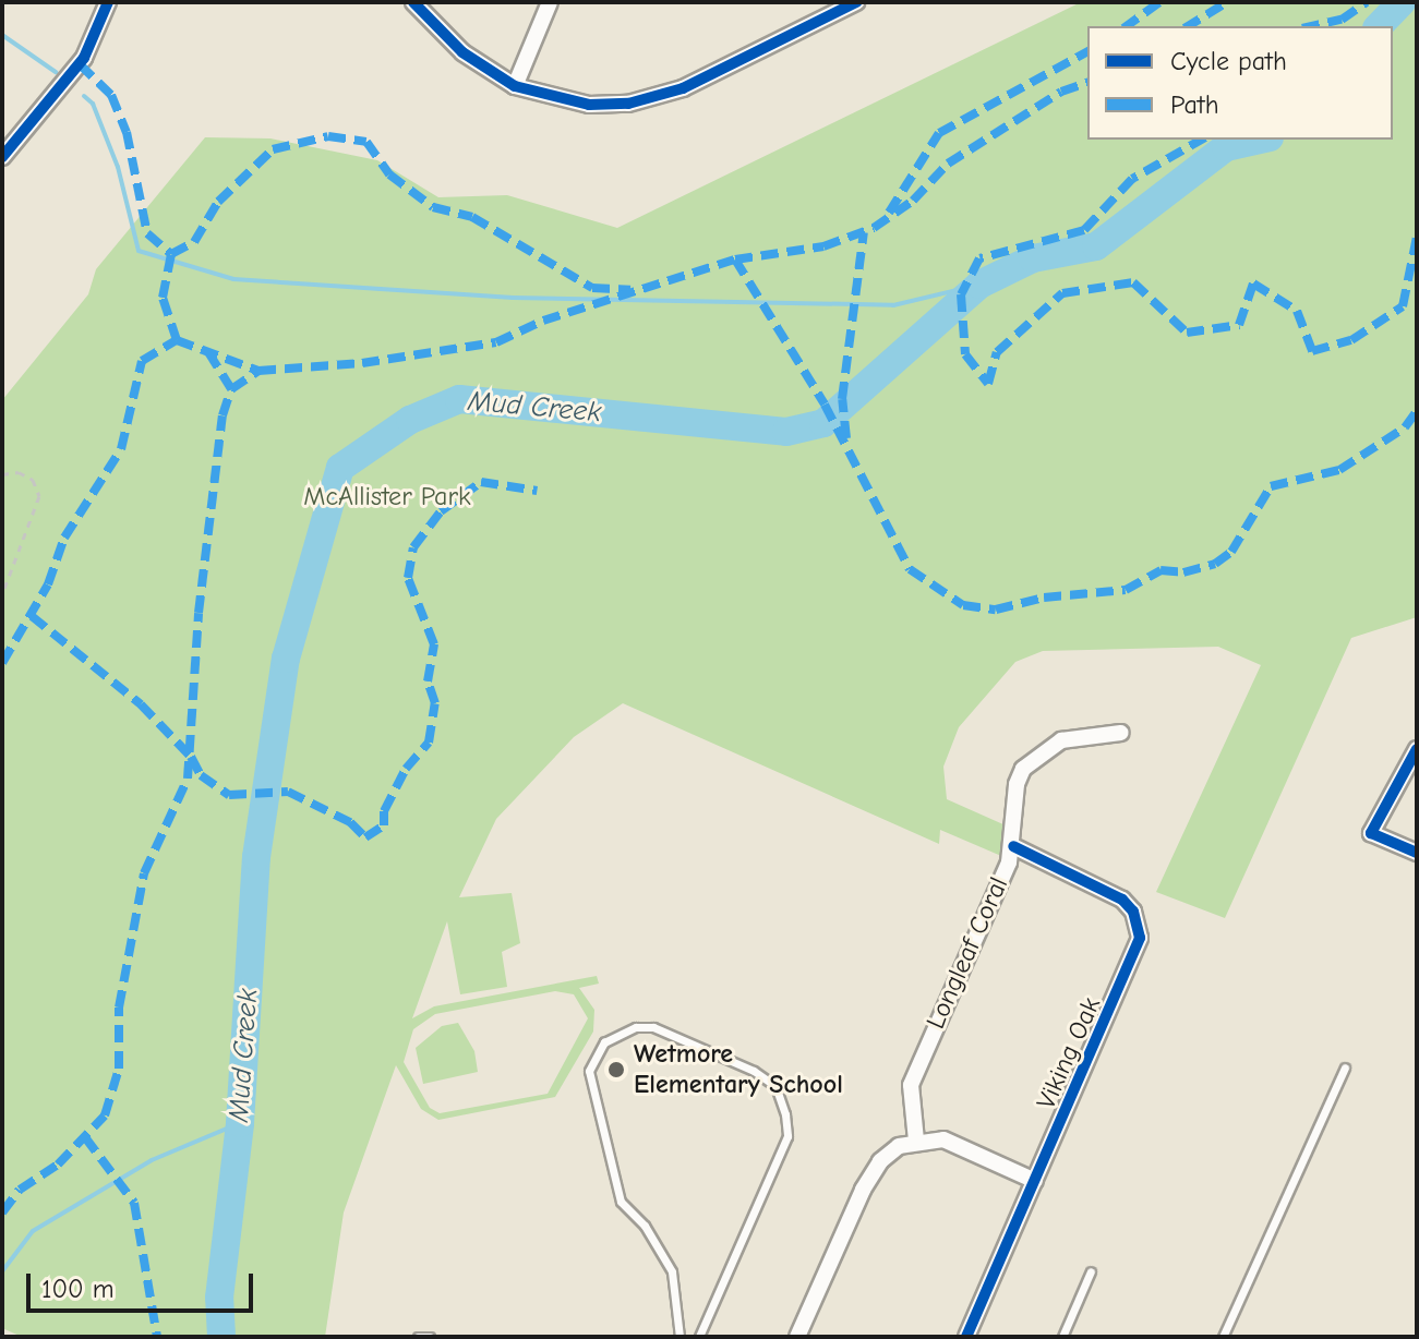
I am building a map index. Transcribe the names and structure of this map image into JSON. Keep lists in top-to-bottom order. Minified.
{"streets":{"street":["Longleaf Coral","Viking Oak"]},"crossings":[["Longleaf Coral","Viking Oak"]],"water":["Mud Creek"],"parks":["McAllister Park"],"places":["Wetmore Elementary School"],"legend":["Cycle path","Path"],"scale_bar":"100 m"}
